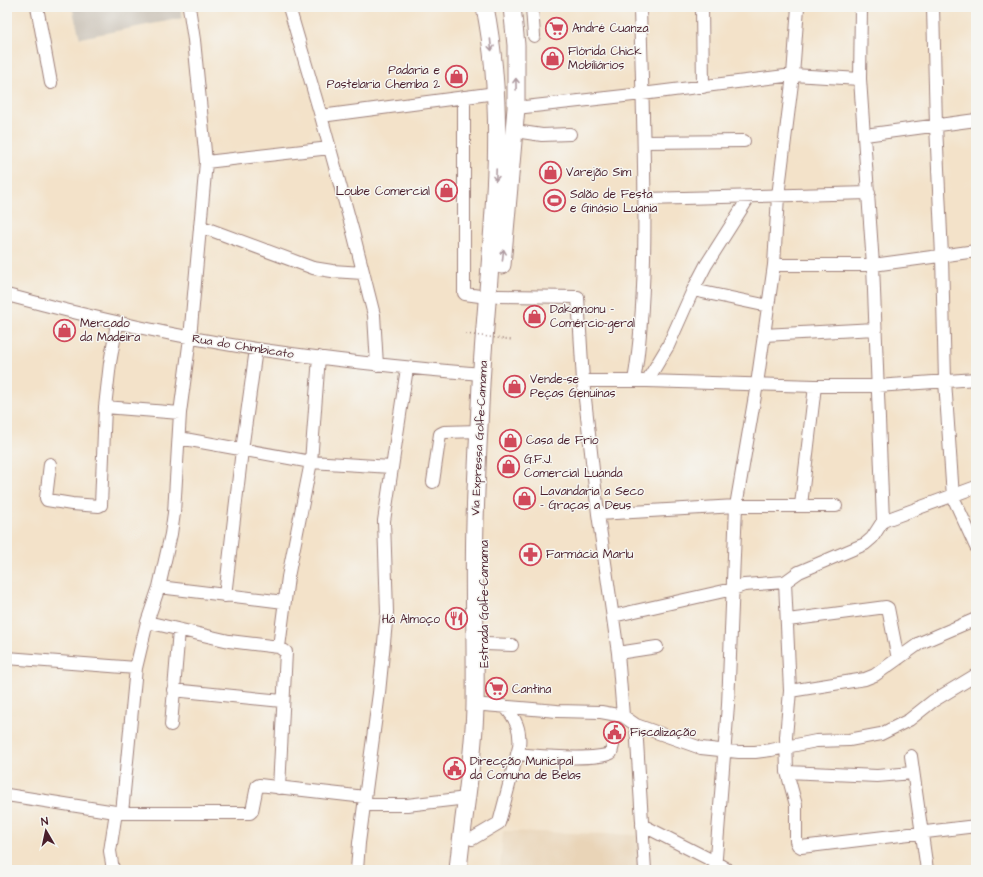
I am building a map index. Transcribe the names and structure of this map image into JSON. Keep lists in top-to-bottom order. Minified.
{"streets":{"highway":["Via Expressa Golfe-Camama","Estrada Golfe-Camama"],"street":["Rua do Chimbicato"]},"crossings":[["Rua do Chimbicato","Via Expressa Golfe-Camama"],["Via Expressa Golfe-Camama","Estrada Golfe-Camama"]],"places":{"supermarket":["André Cuanza","Cantina"],"shop":["Flórida Chick Mobiliários","Padaria e Pastelaria Chemba 2","Varejão Sim","Loube Comercial","Dakamonu - Comércio-geral","Mercado da Madeira","Vende-se Peças Genuínas","Casa de Frio","G.F.J. Comercial Luanda","Lavandaria a Seco - Graças a Deus"],"sports":["Salão de Festa e Ginásio Luania"],"pharmacy":["Farmácia Marlu"],"restaurant":["Há Almoço"],"public building":["Fiscalização","Direcção Municipal da Comuna de Belas"]},"north":"top"}
